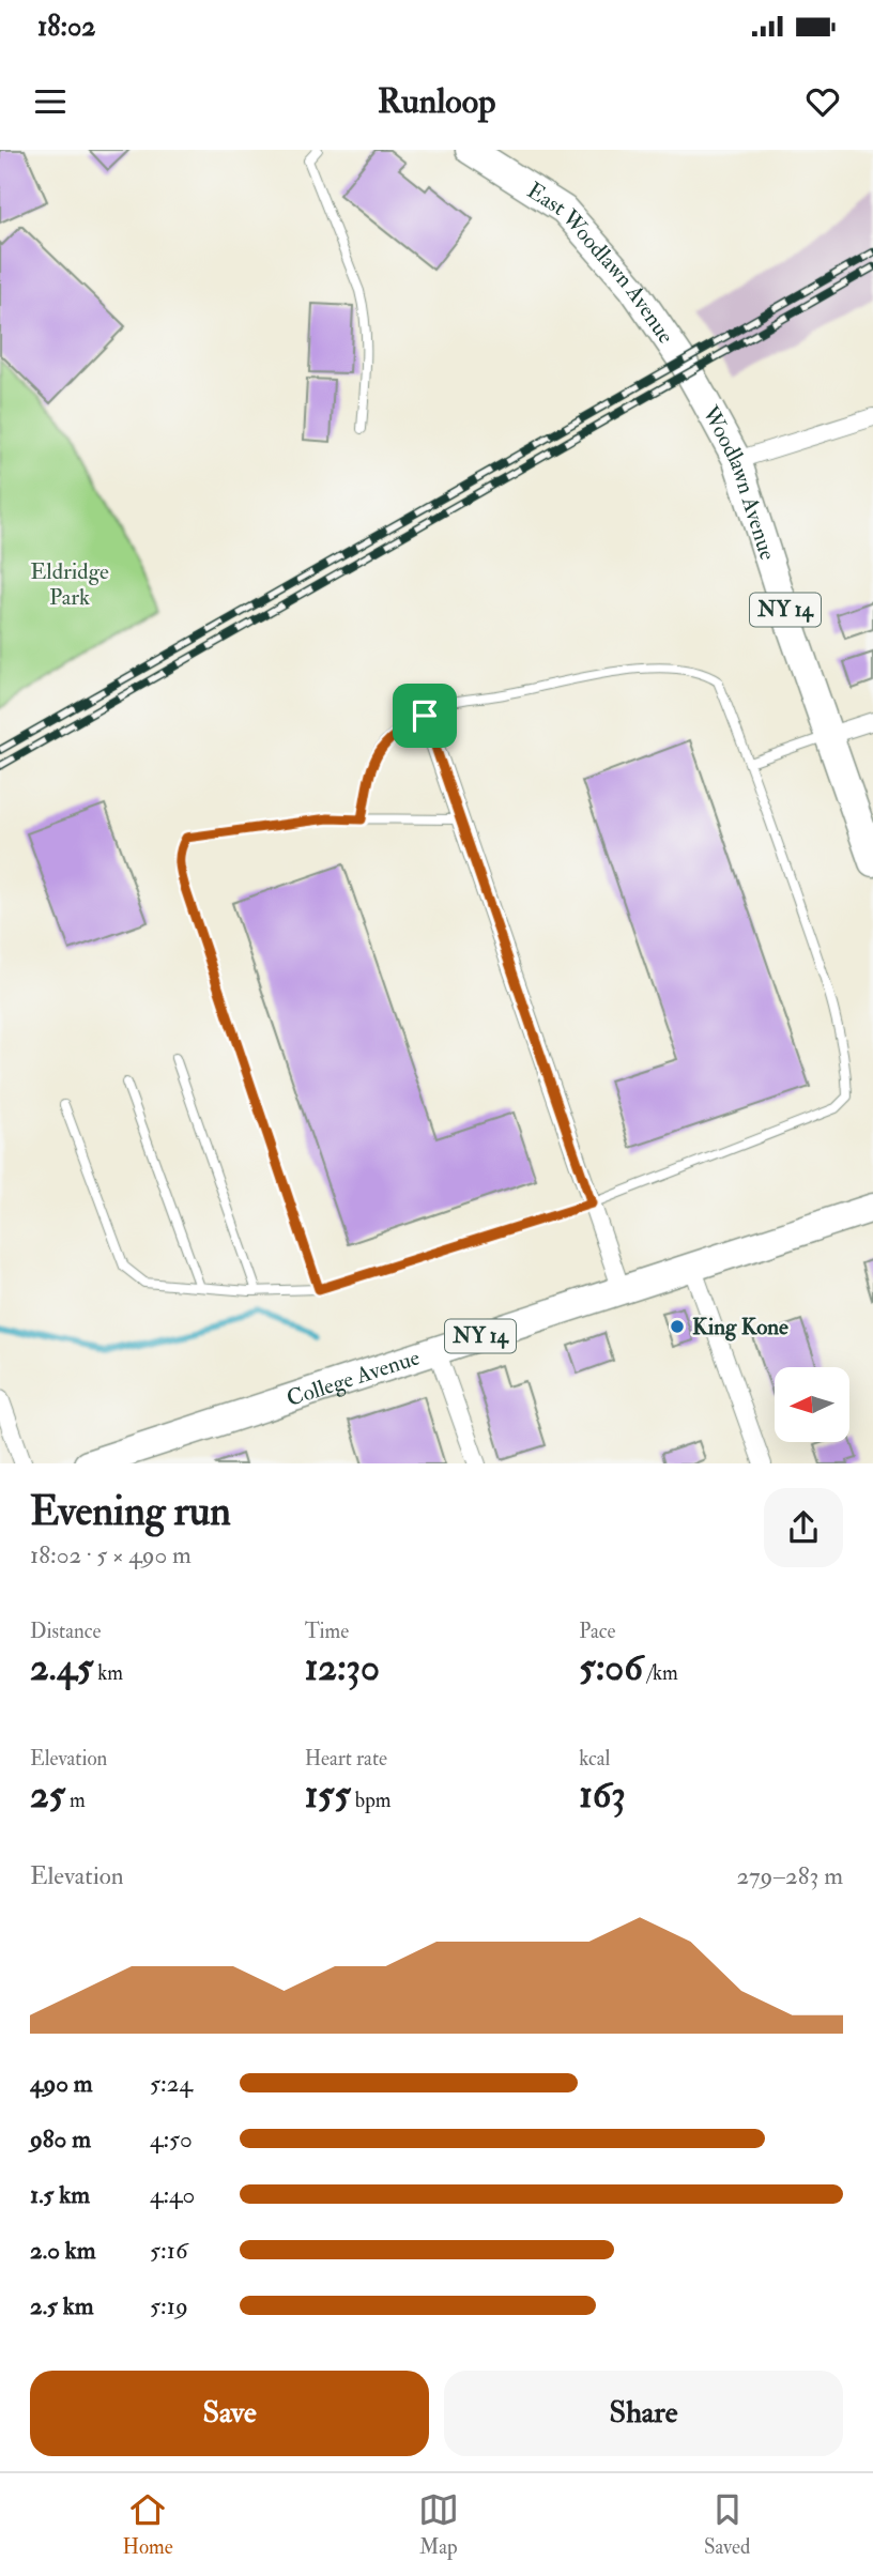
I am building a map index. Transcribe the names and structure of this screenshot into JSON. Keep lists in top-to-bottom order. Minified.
{"streets":{"main road":["East Woodlawn Avenue","Woodlawn Avenue","NY 14","College Avenue"]},"crossings":[["East Woodlawn Avenue","Woodlawn Avenue"]],"parks":["Eldridge Park"],"places":["King Kone"],"north":"left","page":{"status":"18:02","header":"Runloop","heading":["Evening run","18:02 · 5 × 490 m"],"stats":[["Distance","2.45 km"],["Time","12:30"],["Pace","5:06 /km"],["Elevation","25 m"],["Heart rate","155 bpm"],["kcal","163"]],"chart":["Elevation","279–283 m"],"list":[{"name":"490 m","note":"5:24"},{"name":"980 m","note":"4:50"},{"name":"1.5 km","note":"4:40"},{"name":"2.0 km","note":"5:16"},{"name":"2.5 km","note":"5:19"}],"buttons":["Save","Share"],"tabs":["Home","Map","Saved"]}}
